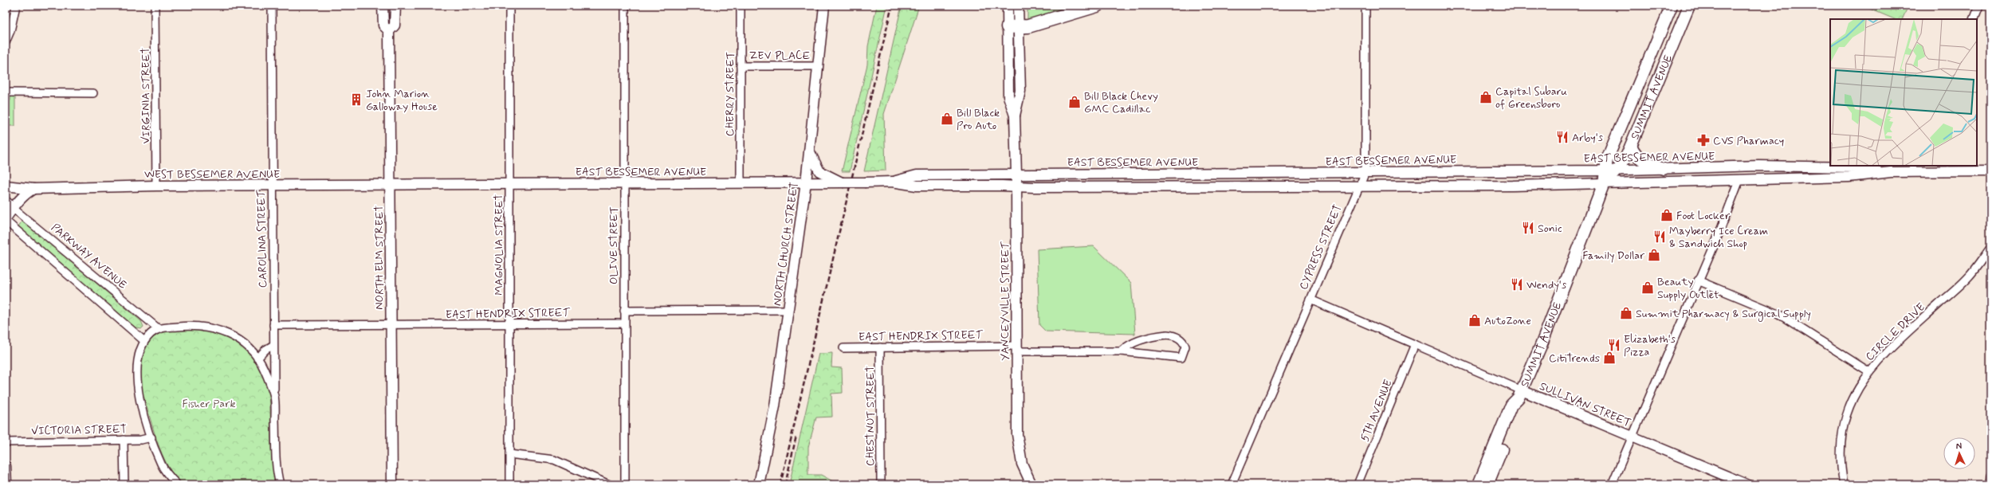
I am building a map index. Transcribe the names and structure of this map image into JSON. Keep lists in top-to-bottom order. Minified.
{"streets":{"main road":["SUMMIT AVENUE","EAST BESSEMER AVENUE","WEST BESSEMER AVENUE","NORTH CHURCH STREET","NORTH ELM STREET","YANCEYVILLE STREET","SULLIVAN STREET"],"street":["ZEV PLACE","CHERRY STREET","VIRGINIA STREET","CAROLINA STREET","MAGNOLIA STREET","OLIVE STREET","CYPRESS STREET","PARKWAY AVENUE","EAST HENDRIX STREET","CIRCLE DRIVE","5TH AVENUE","CHESTNUT STREET","VICTORIA STREET"]},"crossings":[["ZEV PLACE","CHERRY STREET"],["ZEV PLACE","NORTH CHURCH STREET"],["CHERRY STREET","EAST BESSEMER AVENUE"],["VIRGINIA STREET","WEST BESSEMER AVENUE"],["SUMMIT AVENUE","EAST BESSEMER AVENUE"],["SUMMIT AVENUE","SULLIVAN STREET"],["EAST BESSEMER AVENUE","WEST BESSEMER AVENUE"],["EAST BESSEMER AVENUE","NORTH CHURCH STREET"],["EAST BESSEMER AVENUE","MAGNOLIA STREET"],["EAST BESSEMER AVENUE","OLIVE STREET"],["EAST BESSEMER AVENUE","CYPRESS STREET"],["EAST BESSEMER AVENUE","NORTH ELM STREET"],["EAST BESSEMER AVENUE","YANCEYVILLE STREET"],["WEST BESSEMER AVENUE","CAROLINA STREET"],["WEST BESSEMER AVENUE","NORTH ELM STREET"],["CAROLINA STREET","EAST HENDRIX STREET"],["MAGNOLIA STREET","EAST HENDRIX STREET"],["OLIVE STREET","EAST HENDRIX STREET"],["CYPRESS STREET","SULLIVAN STREET"],["NORTH ELM STREET","EAST HENDRIX STREET"],["YANCEYVILLE STREET","EAST HENDRIX STREET"],["EAST HENDRIX STREET","CHESTNUT STREET"],["SULLIVAN STREET","5TH AVENUE"]],"parks":["Fisher Park"],"places":{"shop":["Capital Subaru of Greensboro","Bill Black Chevy GMC Cadillac","Bill Black Pro Auto","Foot Locker","Family Dollar","Beauty Supply Outlet","Summit Pharmacy & Surgical Supply","AutoZone","CitiTrends"],"building":["John Marion Galloway House"],"restaurant":["Arby's","Sonic","Mayberry Ice Cream & Sandwich Shop","Wendy's","Elizabeth's Pizza"],"pharmacy":["CVS Pharmacy"]},"north":"top"}
